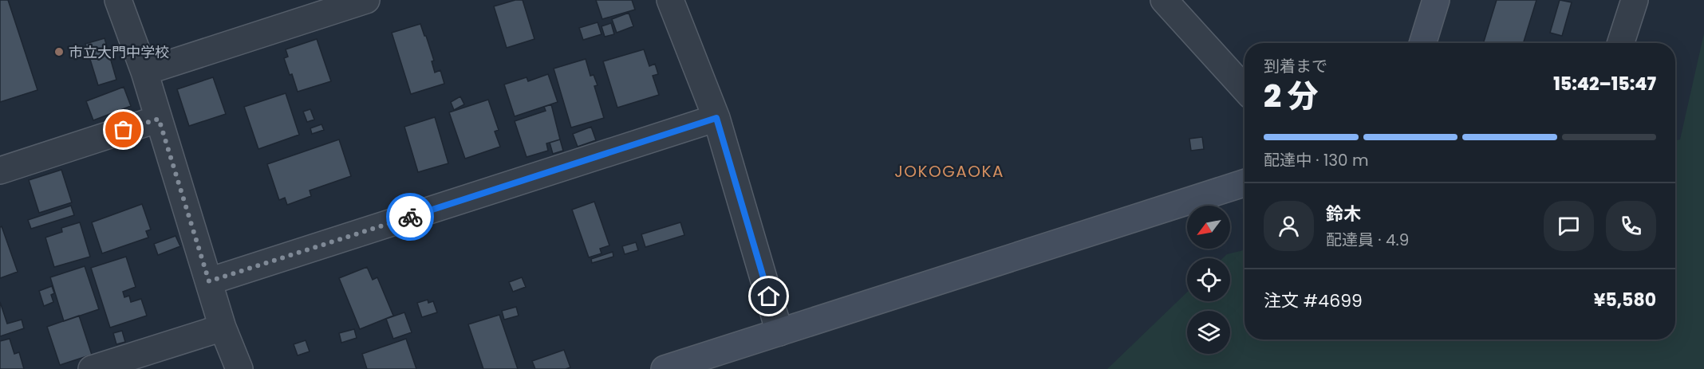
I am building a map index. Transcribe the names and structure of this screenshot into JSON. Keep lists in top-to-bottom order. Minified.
{"districts":["JOKOGAOKA"],"places":["市立大門中学校"],"north":"bottom left","page":{"heading":["2 分","到着まで","15:42–15:47"],"panel":["鈴木","配達員 · 4.9","注文 #4699","¥5,580"],"bar":"配達中 · 130 m"}}
